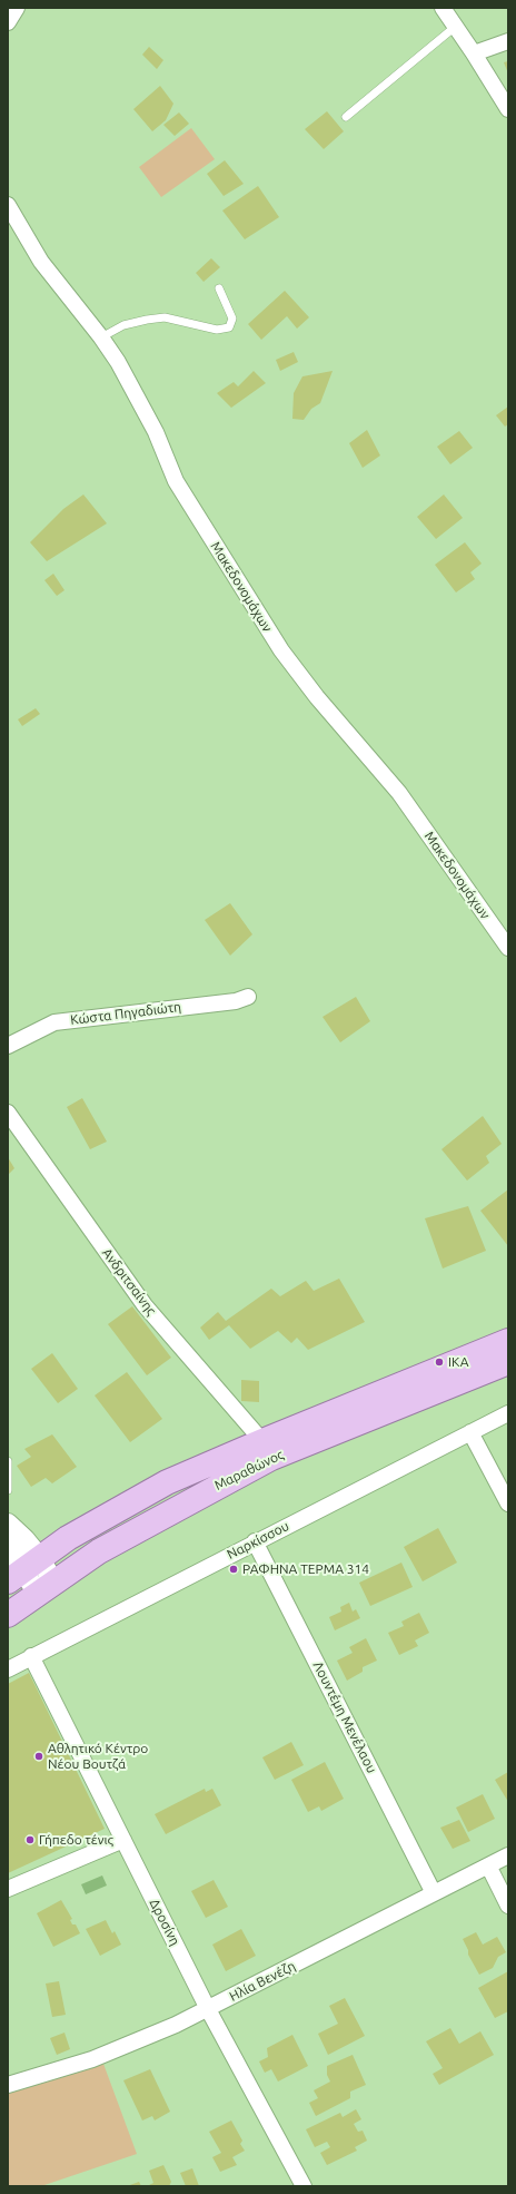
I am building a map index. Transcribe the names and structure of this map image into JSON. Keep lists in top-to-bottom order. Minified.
{"streets":{"main road":["Μαραθώνος"],"street":["Μακεδονομάχων","Κώστα Πηγαδιώτη","Ανδριτσαίνης","Ναρκίσσου","Λουντέμη Μενέλαου","Δροσίνη","Ηλία Βενέζη"]},"crossings":[["Ανδριτσαίνης","Μαραθώνος"],["Ναρκίσσου","Λουντέμη Μενέλαου"],["Ναρκίσσου","Δροσίνη"],["Λουντέμη Μενέλαου","Ηλία Βενέζη"],["Δροσίνη","Ηλία Βενέζη"]],"places":["ΙΚΑ","ΡΑΦΗΝΑ ΤΕΡΜΑ 314","Αθλητικό Κέντρο Νέου Βουτζά","Γήπεδο τένις"]}
